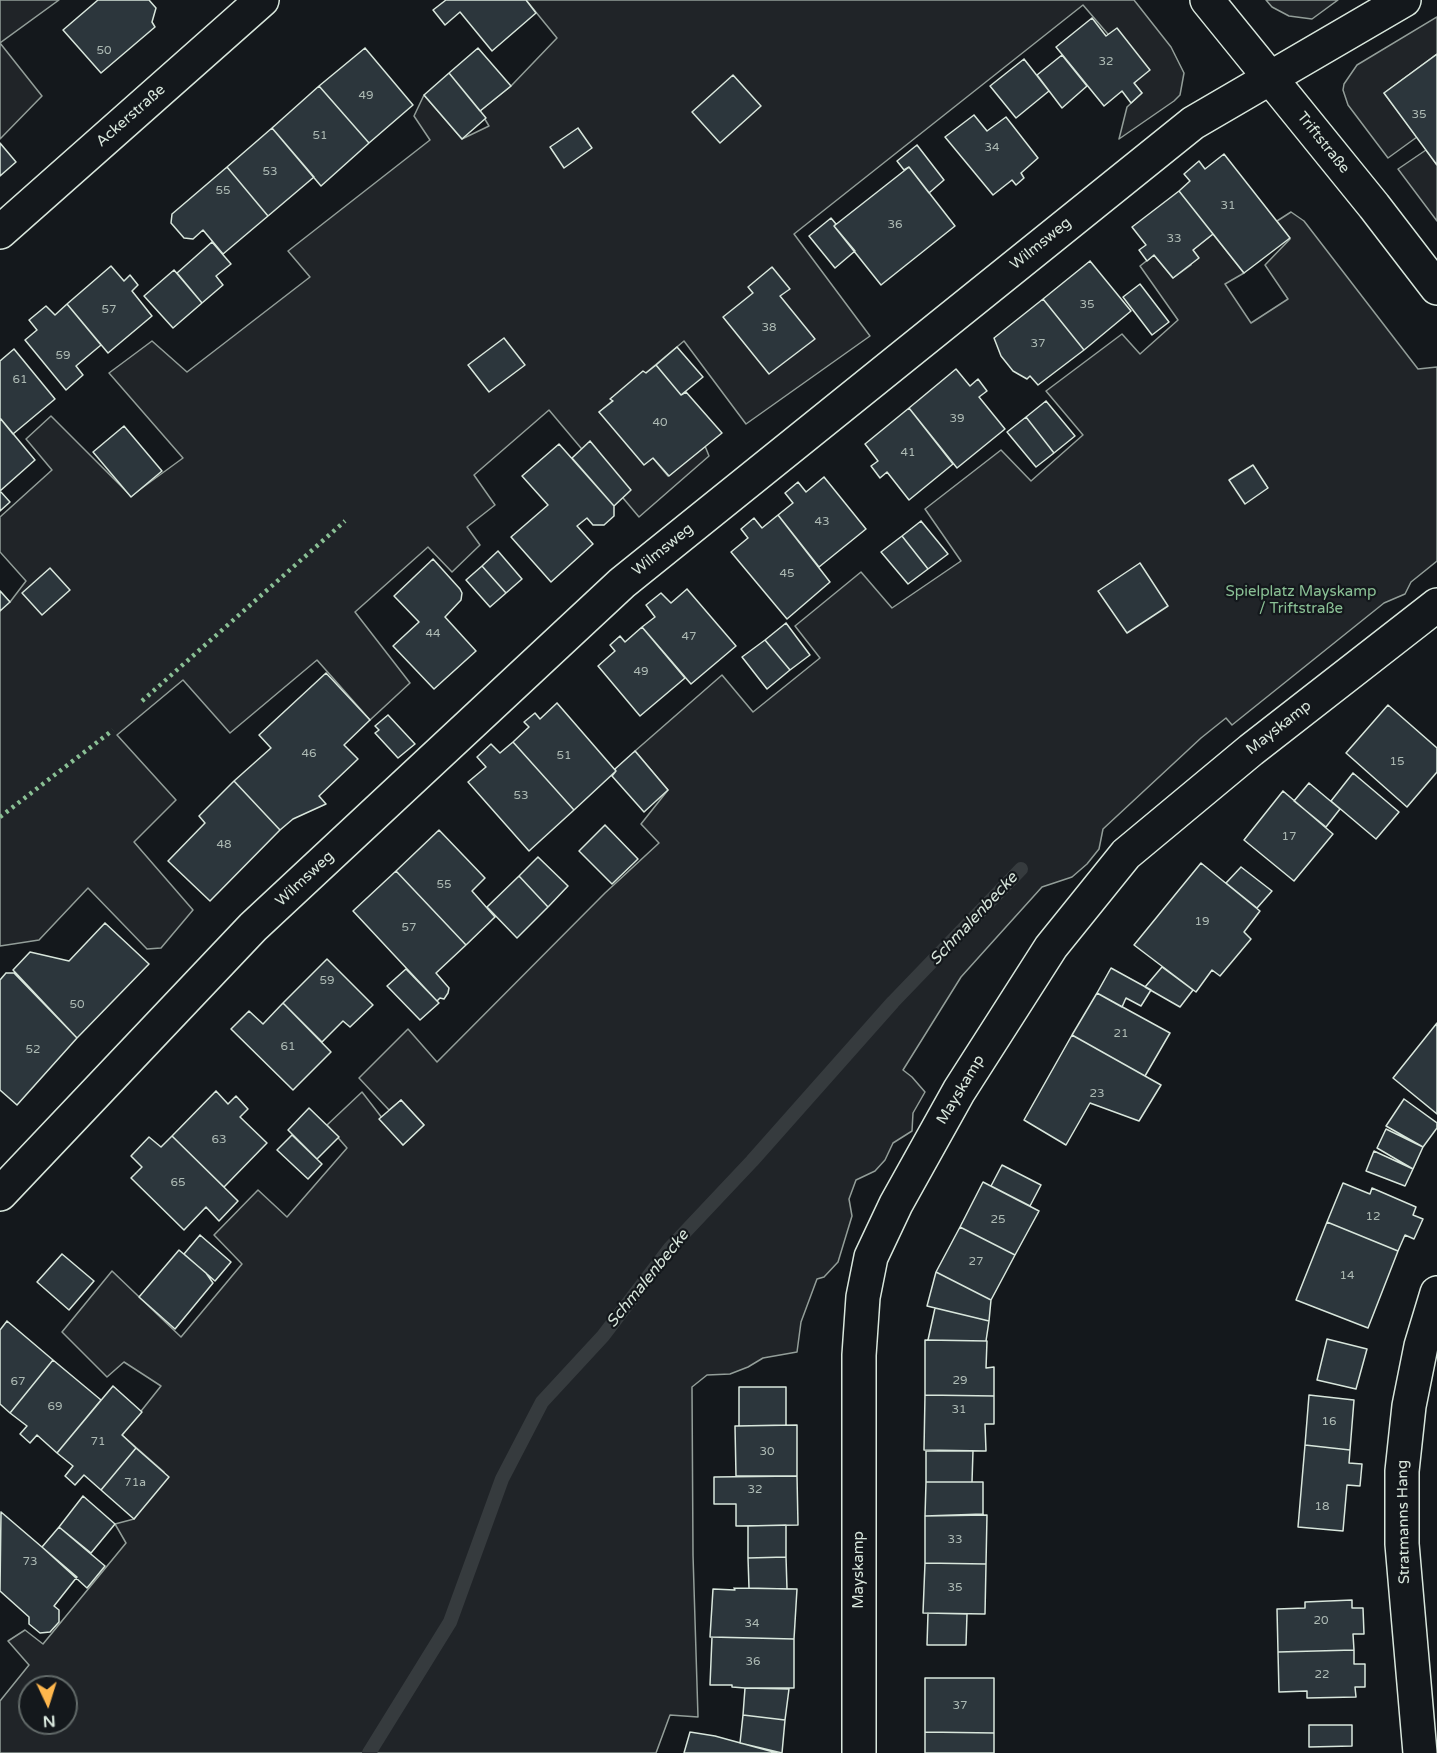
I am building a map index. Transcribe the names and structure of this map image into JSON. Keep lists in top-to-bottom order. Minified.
{"streets":{"street":["Ackerstraße","Triftstraße","Wilmsweg","Mayskamp","Stratmanns Hang"]},"crossings":[["Triftstraße","Wilmsweg"]],"water":["Schmalenbecke"],"parks":["Spielplatz Mayskamp / Triftstraße"],"house_numbers":["50","32","49","35","51","34","53","55","31","36","33","35","57","38","37","59","61","39","40","41","43","45","44","47","49","46","51","15","53","17","48","55","19","57","59","50","21","61","52","23","63","65","12","25","27","14","29","67","69","31","16","71","30","71a","32","18","33","73","35","20","34","36","22","37"],"north":"bottom"}
